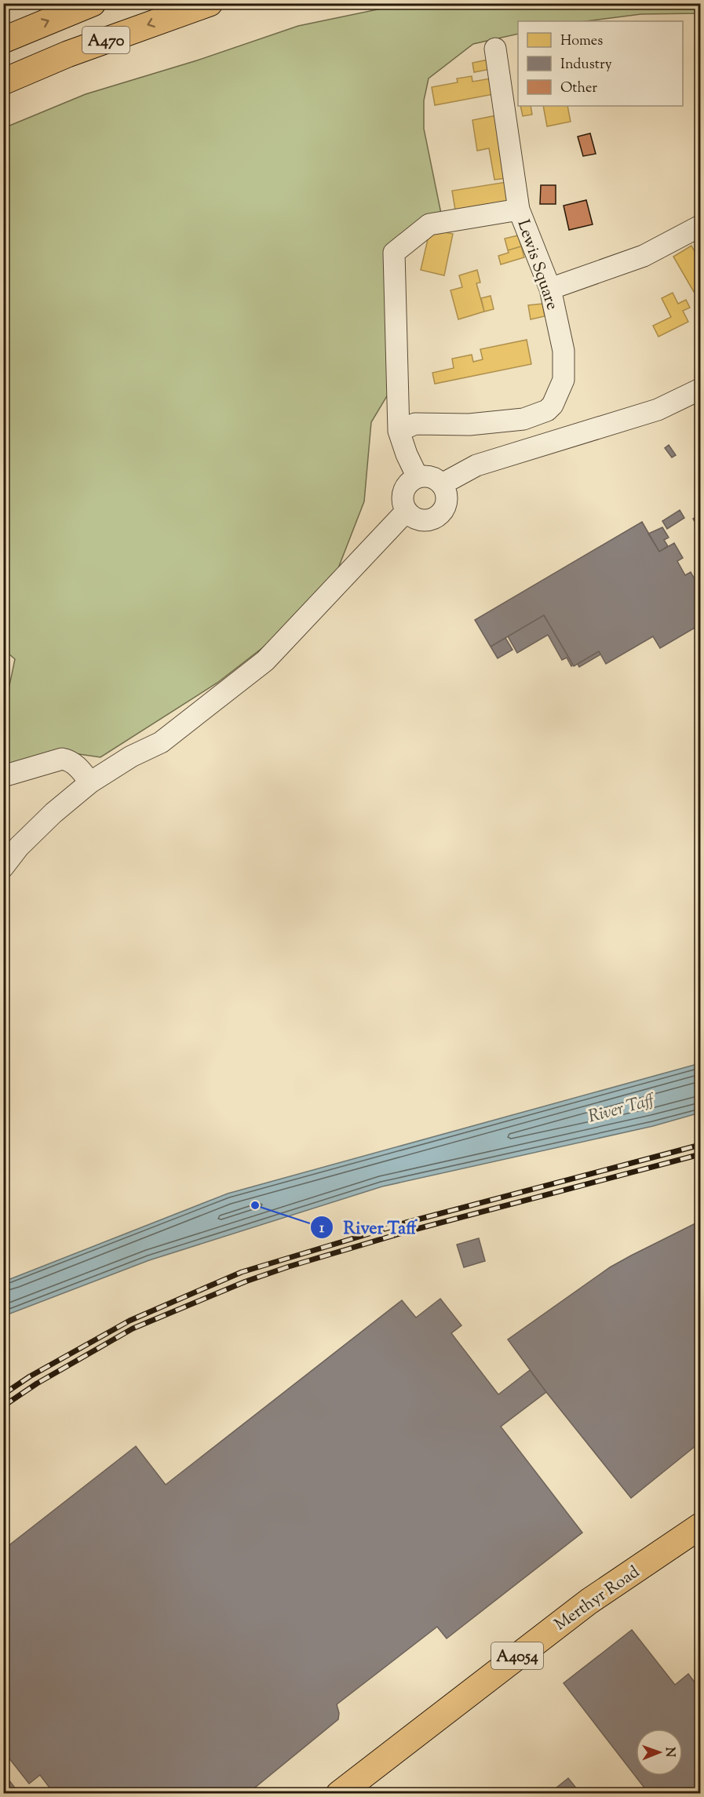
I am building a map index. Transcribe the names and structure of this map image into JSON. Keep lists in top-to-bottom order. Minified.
{"streets":{"main road":["A470","Merthyr Road","A4054"],"street":["Lewis Square"]},"water":["River Taff"],"places":["River Taff"],"legend":["Homes","Industry","Other"],"north":"right"}
